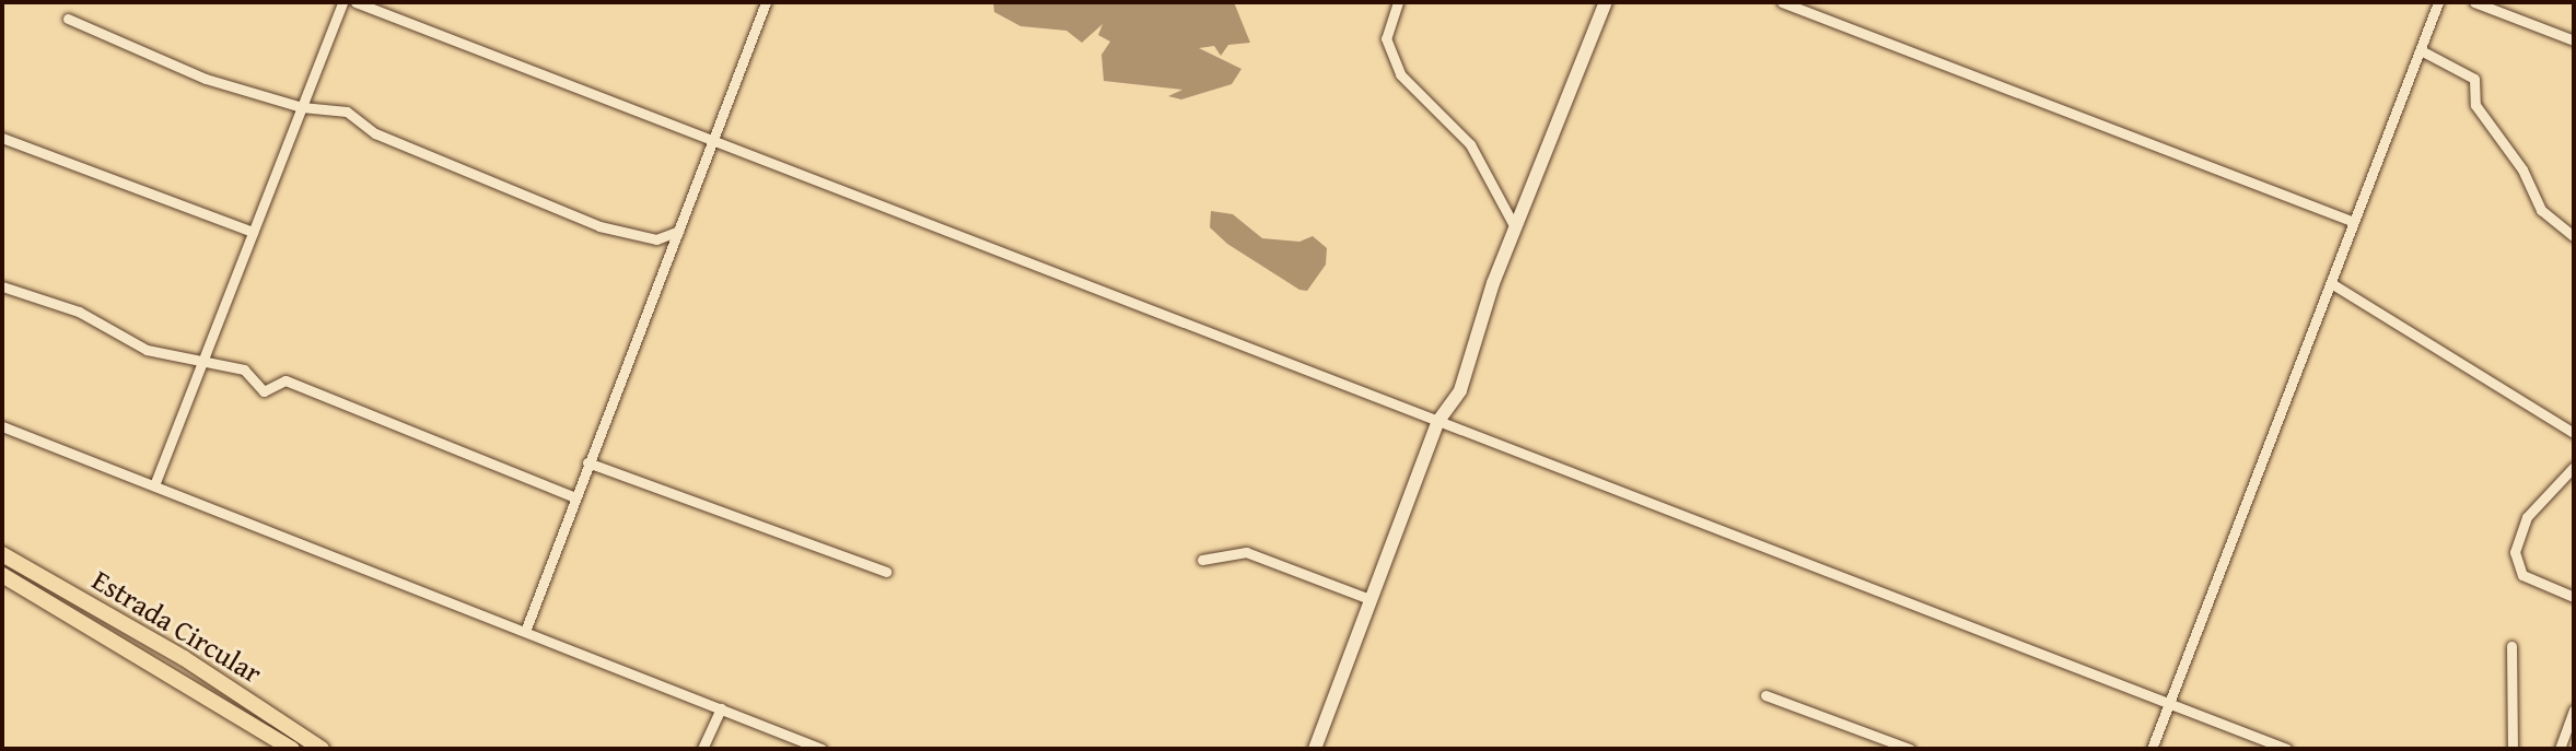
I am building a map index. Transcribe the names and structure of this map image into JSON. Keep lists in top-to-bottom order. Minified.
{"streets":{"main road":["Estrada Circular"]}}
